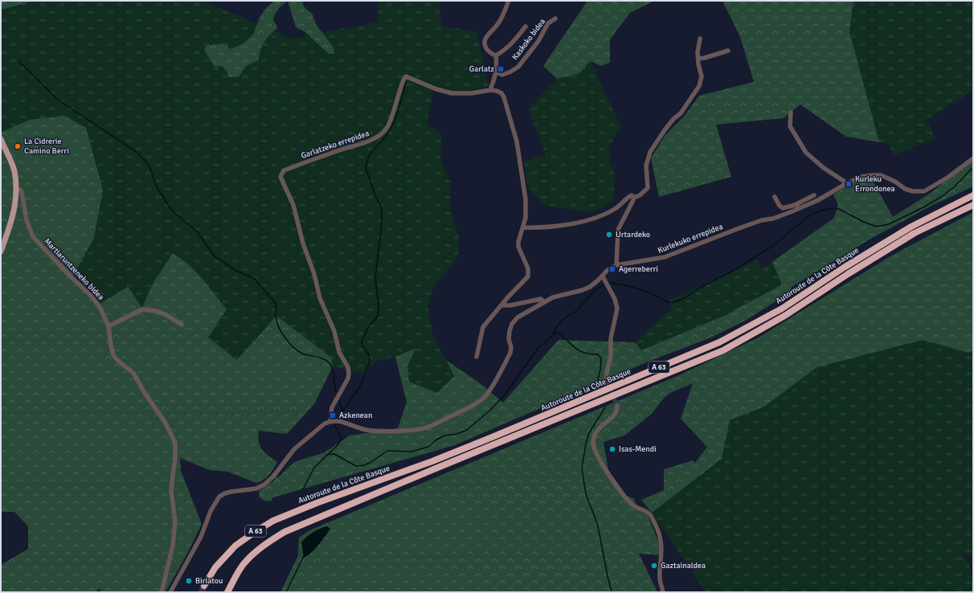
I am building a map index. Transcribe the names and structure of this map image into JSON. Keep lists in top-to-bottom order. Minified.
{"streets":{"highway":["Autoroute de la Côte Basque","A 63"],"street":["Kaskoko bidea","Garlatzeko errepidea","Kurlekuko errepidea","Martiaruntzeneko bidea"]},"crossings":[["Garlatzeko errepidea","Kurlekuko errepidea"]],"places":{"transit":["Garlatz","Kurleku Errondonea","Agerreberri","Azkenean"],"other":["La Cidrerie Camino Berri","Urtardeko","Isas-Mendi","Gaztainaldea","Biriatou"]}}
